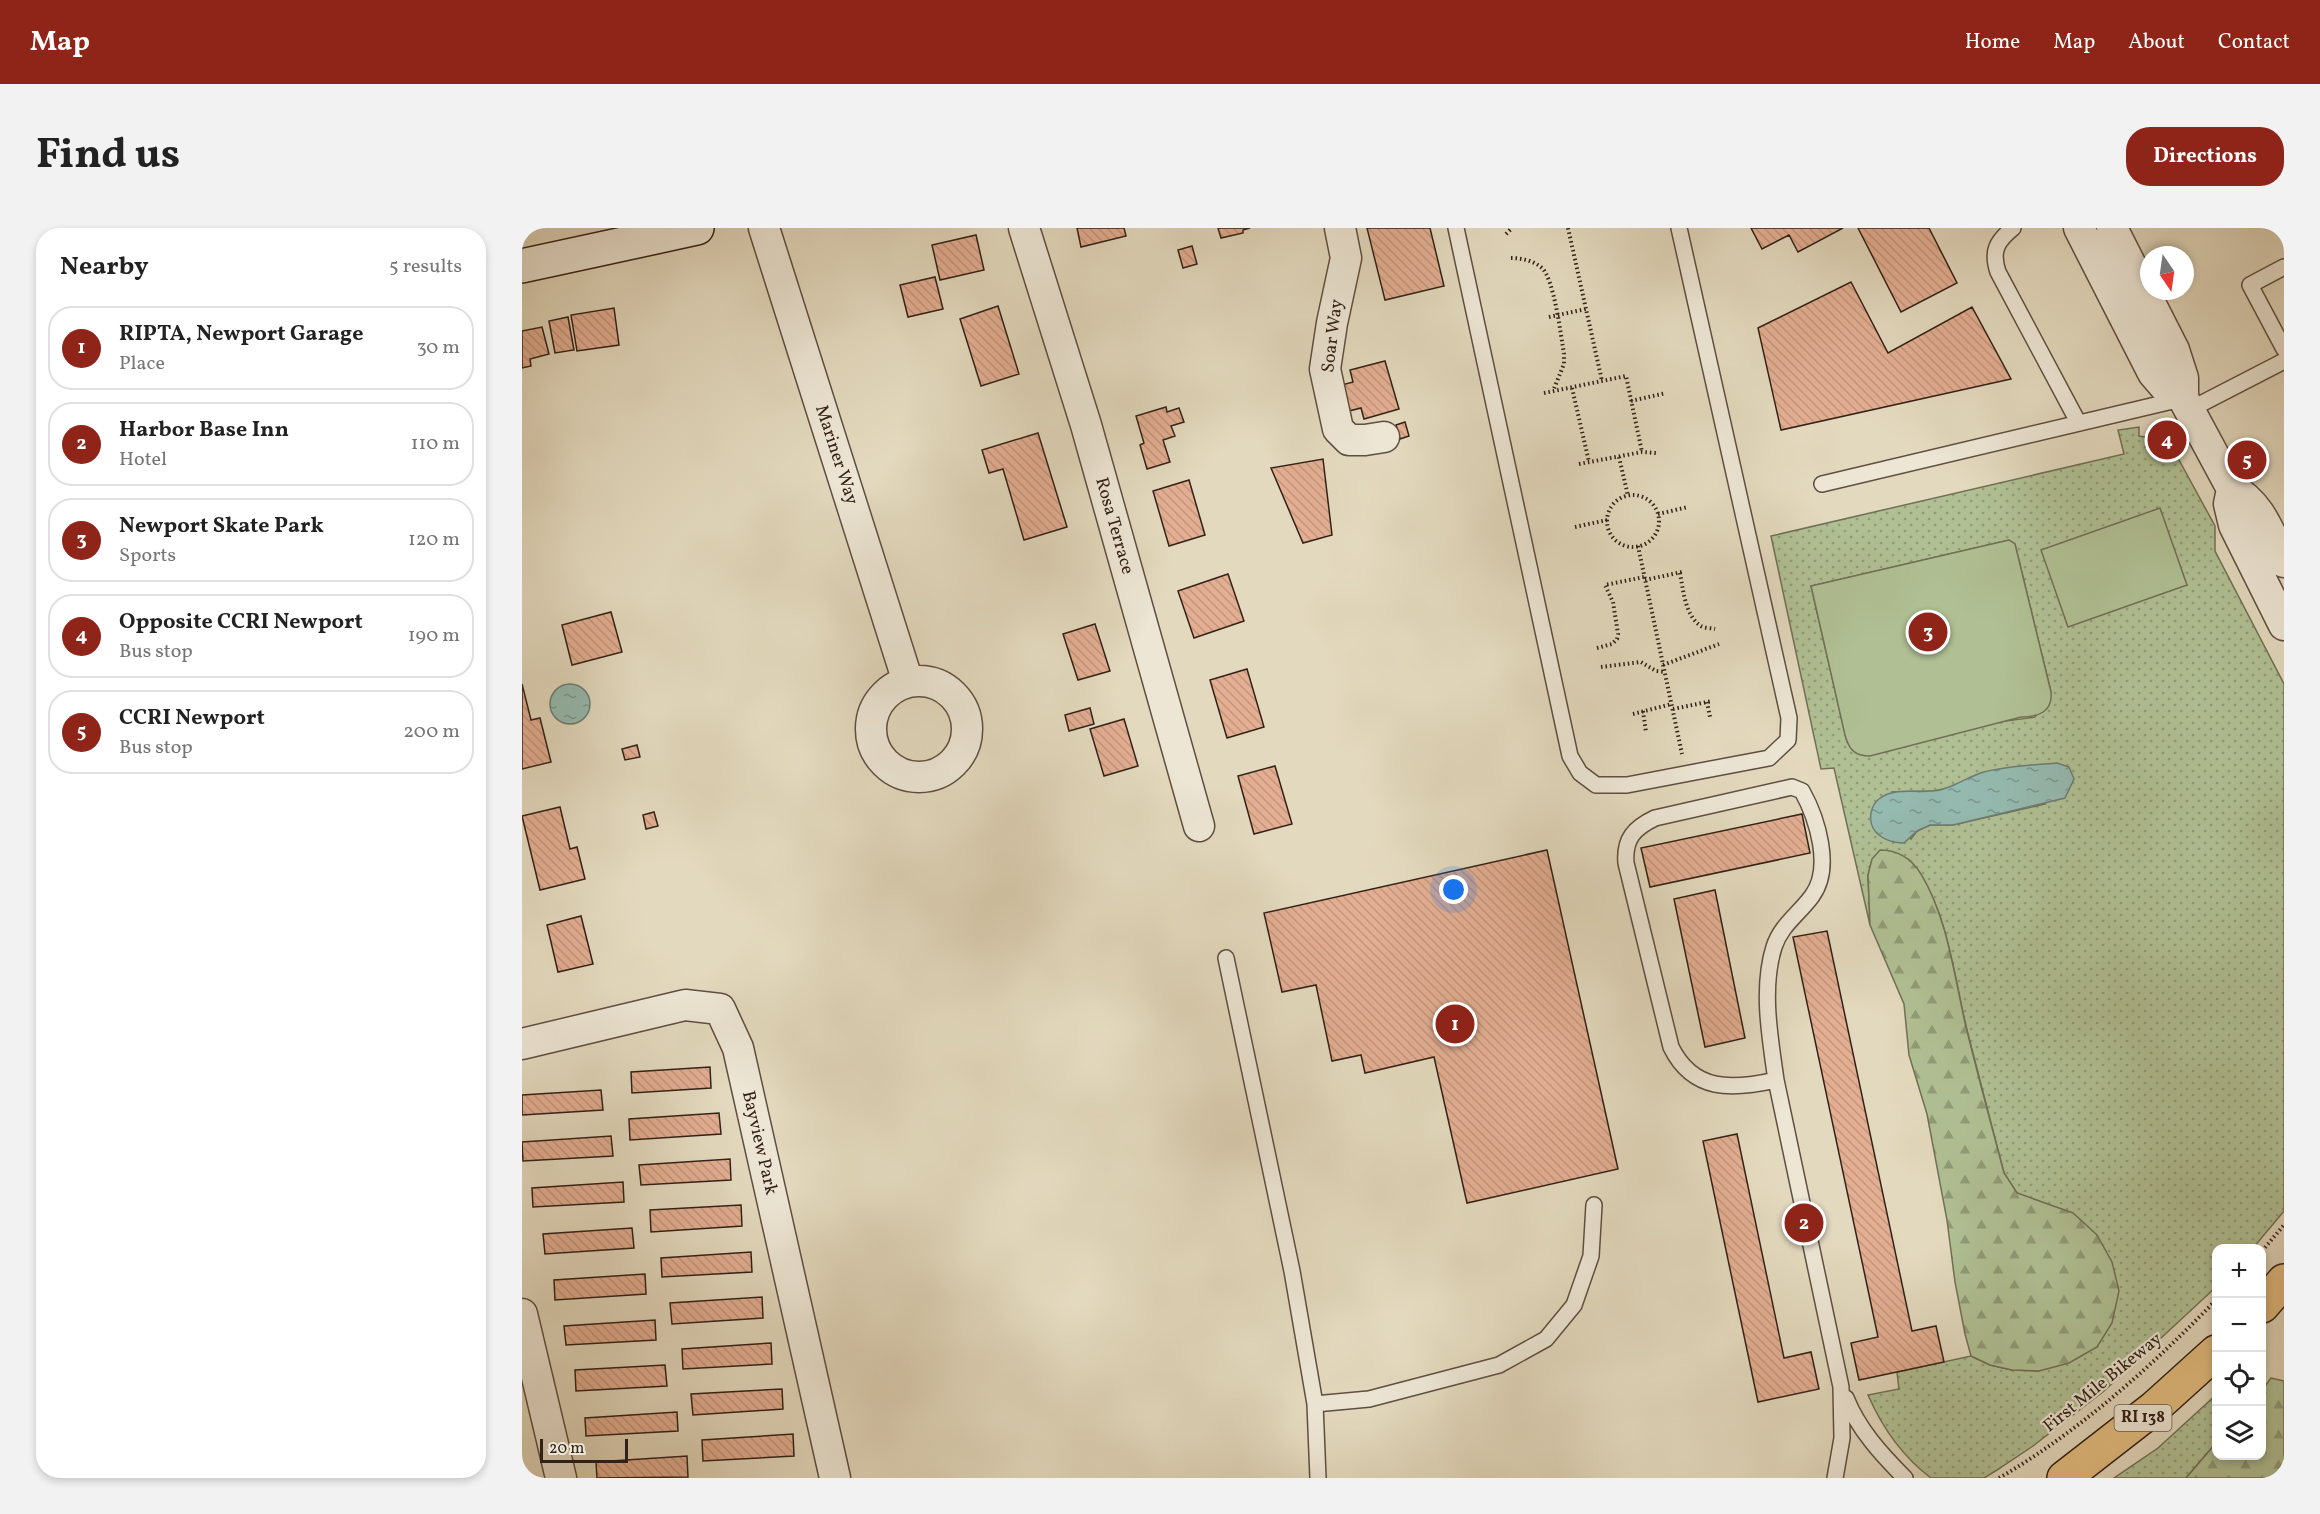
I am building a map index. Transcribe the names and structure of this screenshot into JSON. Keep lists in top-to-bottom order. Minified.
{"streets":{"highway":["RI 138"],"street":["Soar Way","Mariner Way","Rosa Terrace","Bayview Park"],"path":["First Mile Bikeway"]},"scale_bar":"20 m","north":"bottom","page":{"header":"Map","nav":["Home","Map","About","Contact"],"title":"Find us","buttons":"Directions","heading":["Nearby","5 results"],"list":[{"mark":"1","name":"RIPTA, Newport Garage","note":"Place","value":"30 m"},{"mark":"2","name":"Harbor Base Inn","note":"Hotel","value":"110 m"},{"mark":"3","name":"Newport Skate Park","note":"Sports","value":"120 m"},{"mark":"4","name":"Opposite CCRI Newport","note":"Bus stop","value":"190 m"},{"mark":"5","name":"CCRI Newport","note":"Bus stop","value":"200 m"}],"pins":["4","5","3","1","2"],"map_buttons":["+","−"],"scale":"20 m"}}
